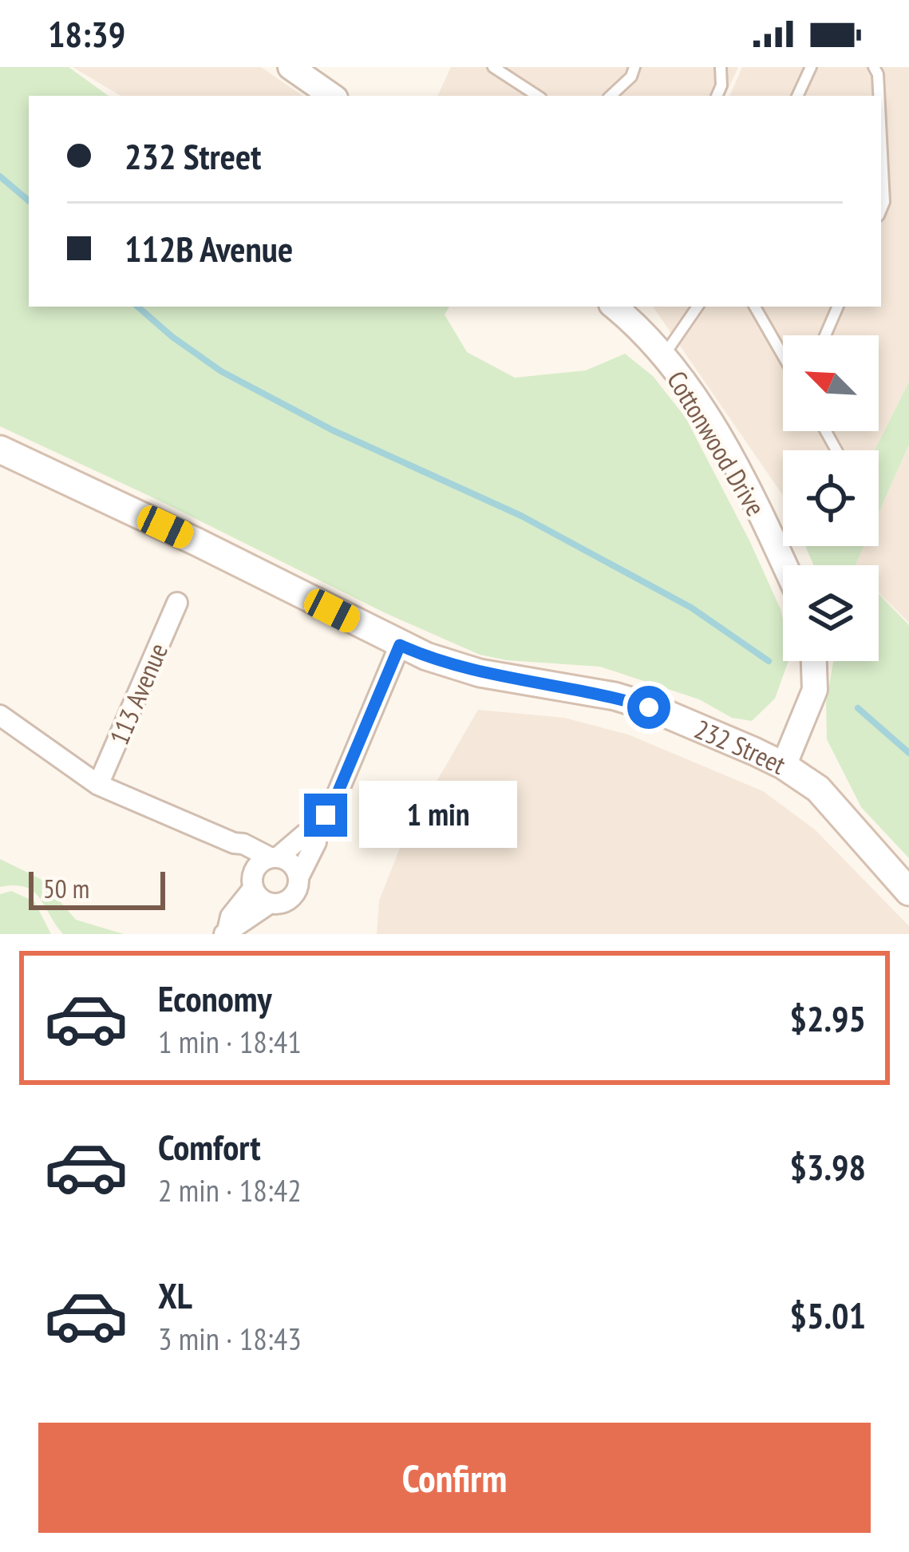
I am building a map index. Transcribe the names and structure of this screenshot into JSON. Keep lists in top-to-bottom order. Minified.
{"streets":{"main road":["232 Street"],"street":["Cottonwood Drive","113 Avenue"]},"scale_bar":"50 m","north":"top left","page":{"status":"18:39","banner":["232 Street","112B Avenue"],"bubble":"1 min","scale":"50 m","list":[{"name":"Economy","note":"1 min · 18:41","value":"$2.95"},{"name":"Comfort","note":"2 min · 18:42","value":"$3.98"},{"name":"XL","note":"3 min · 18:43","value":"$5.01"}],"buttons":"Confirm"}}
